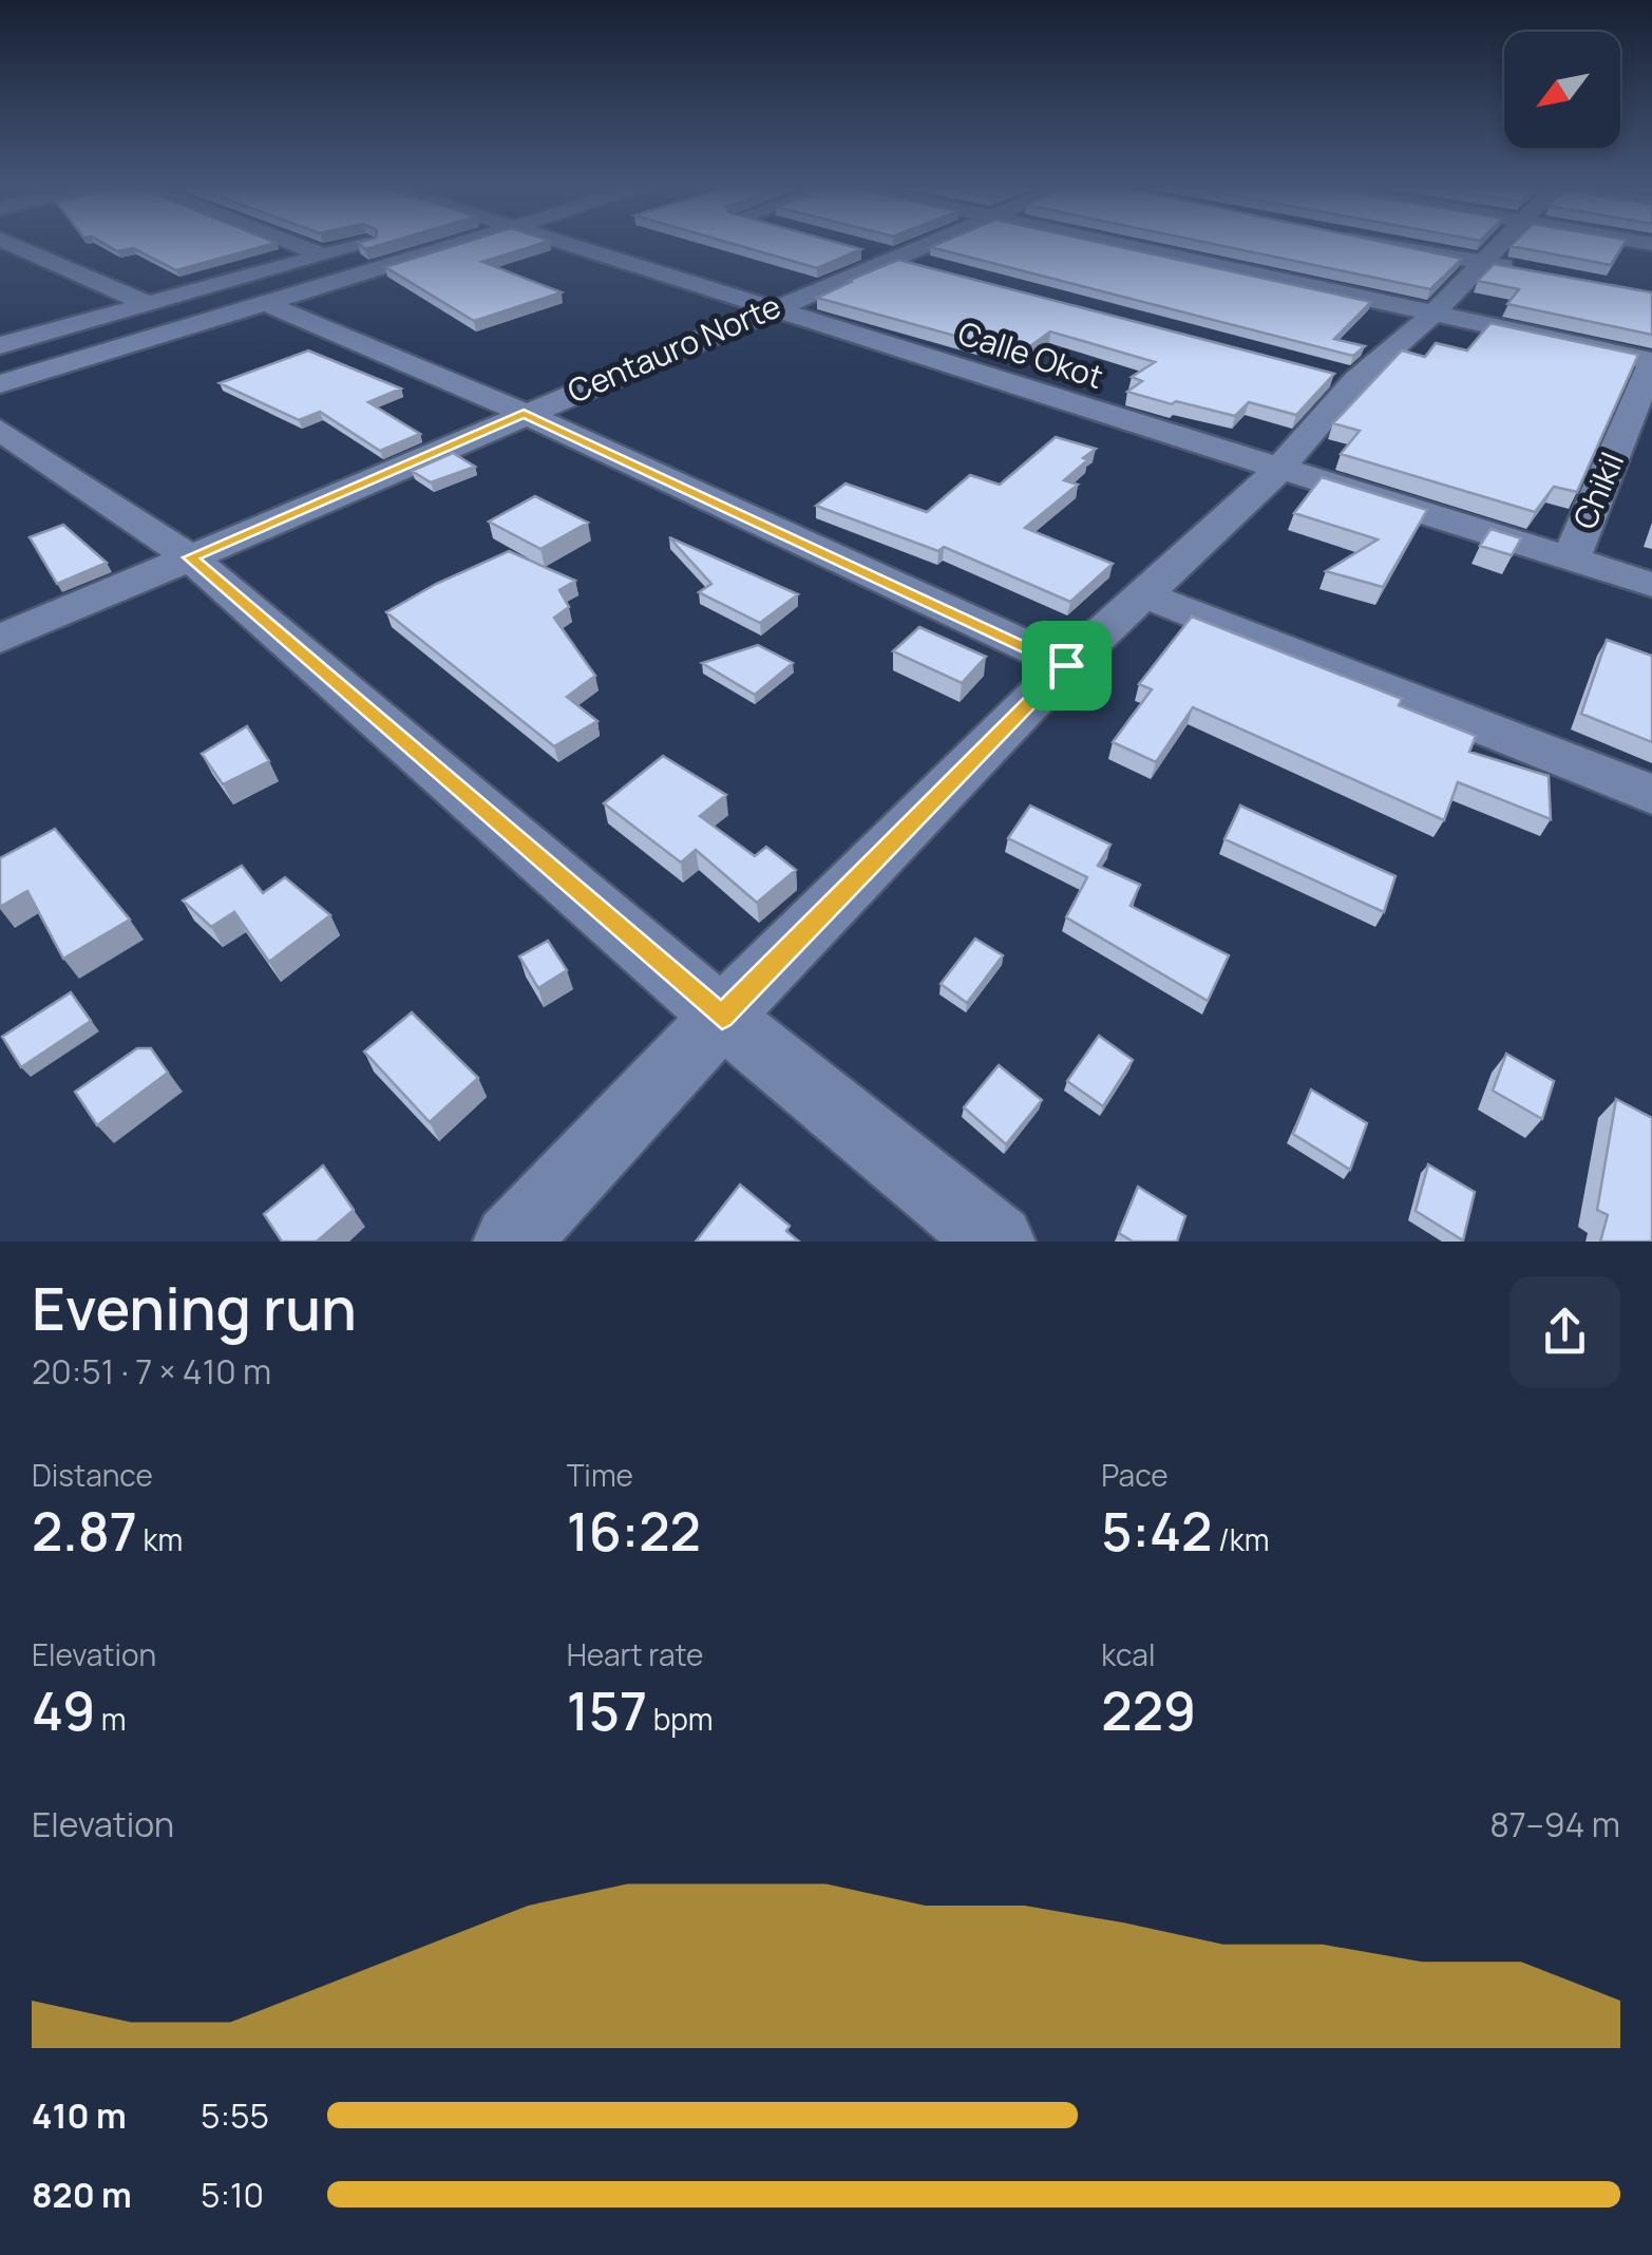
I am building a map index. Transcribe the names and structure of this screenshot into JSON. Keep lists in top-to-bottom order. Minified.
{"streets":{"street":["Centauro Norte","Calle Okot","Chikil"]},"crossings":[["Centauro Norte","Calle Okot"],["Calle Okot","Chikil"]],"north":"bottom left","page":{"heading":["Evening run","20:51 · 7 × 410 m"],"stats":[["Distance","2.87 km"],["Time","16:22"],["Pace","5:42 /km"],["Elevation","49 m"],["Heart rate","157 bpm"],["kcal","229"]],"chart":["Elevation","87–94 m"],"list":[{"name":"410 m","note":"5:55"},{"name":"820 m","note":"5:10"}]}}
